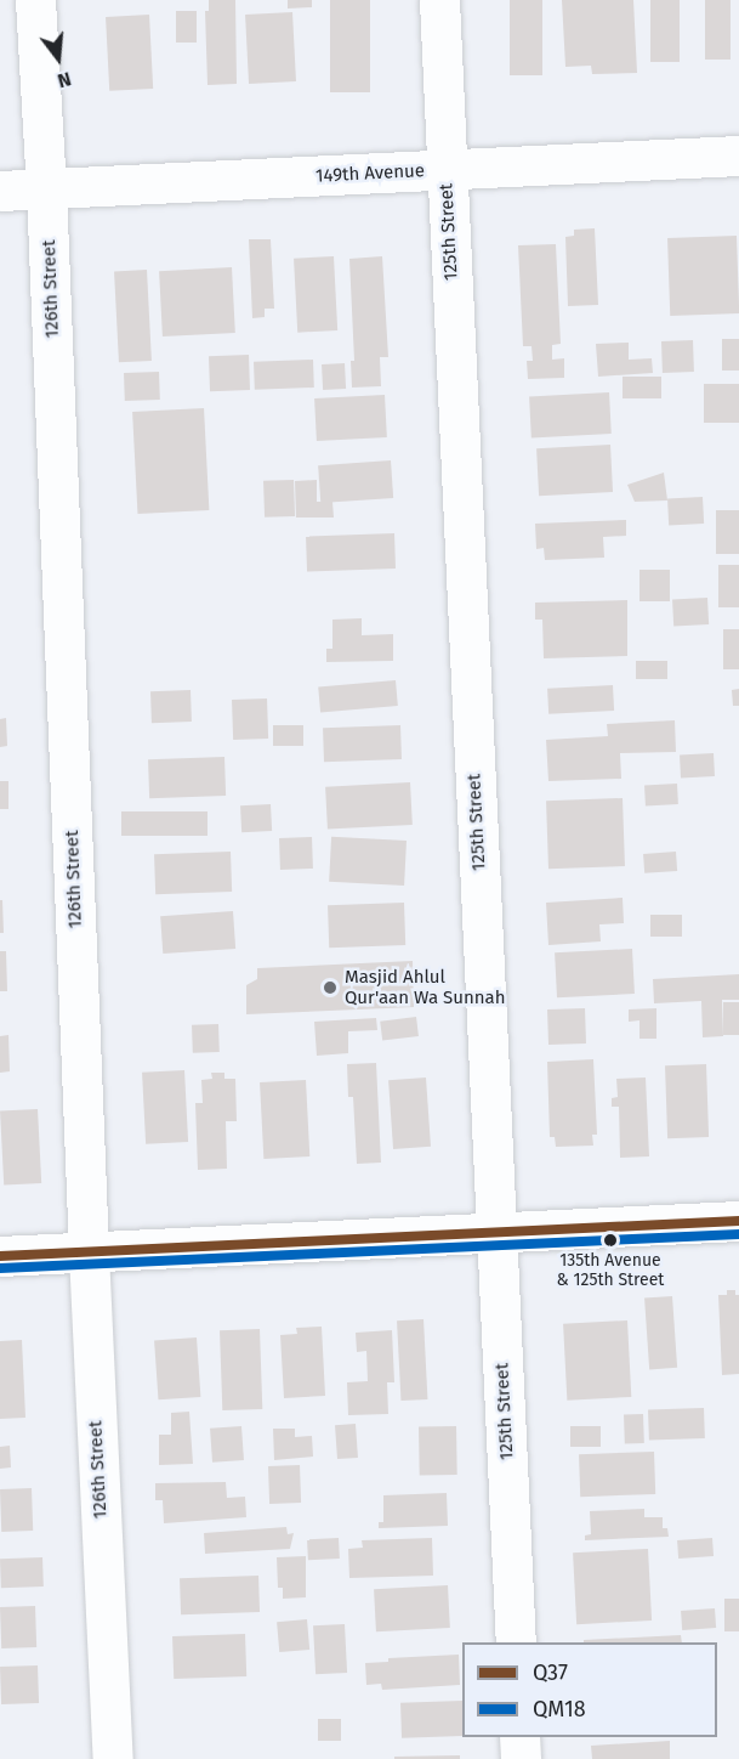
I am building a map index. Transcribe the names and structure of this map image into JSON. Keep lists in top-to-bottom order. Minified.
{"streets":{"street":["149th Avenue","125th Street","126th Street"]},"crossings":[["149th Avenue","125th Street"],["149th Avenue","126th Street"]],"places":["Masjid Ahlul Qur'aan Wa Sunnah","135th Avenue & 125th Street"],"lines":["transit line Q37","transit line QM18"],"legend":["Q37","QM18"],"north":"bottom"}
